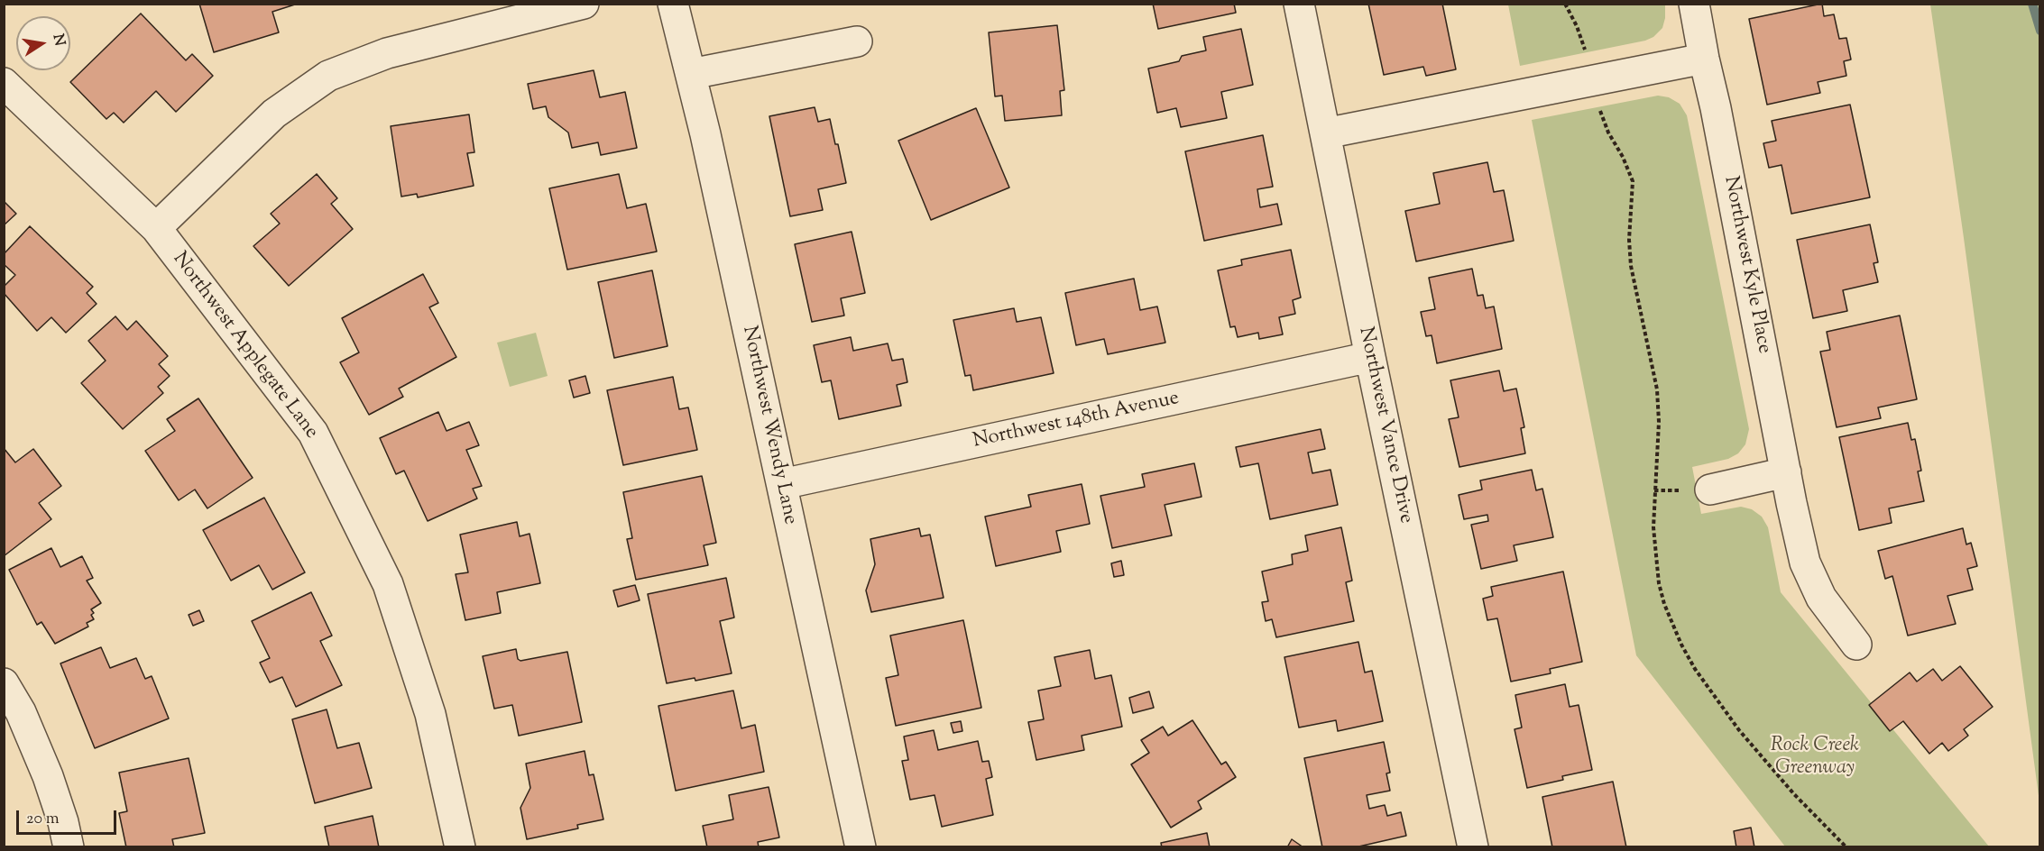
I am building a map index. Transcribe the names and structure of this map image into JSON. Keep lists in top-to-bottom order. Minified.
{"streets":{"street":["Northwest Kyle Place","Northwest Applegate Lane","Northwest 148th Avenue","Northwest Wendy Lane","Northwest Vance Drive"]},"crossings":[["Northwest 148th Avenue","Northwest Wendy Lane"],["Northwest 148th Avenue","Northwest Vance Drive"]],"parks":["Rock Creek Greenway"],"scale_bar":"20 m","north":"right"}
